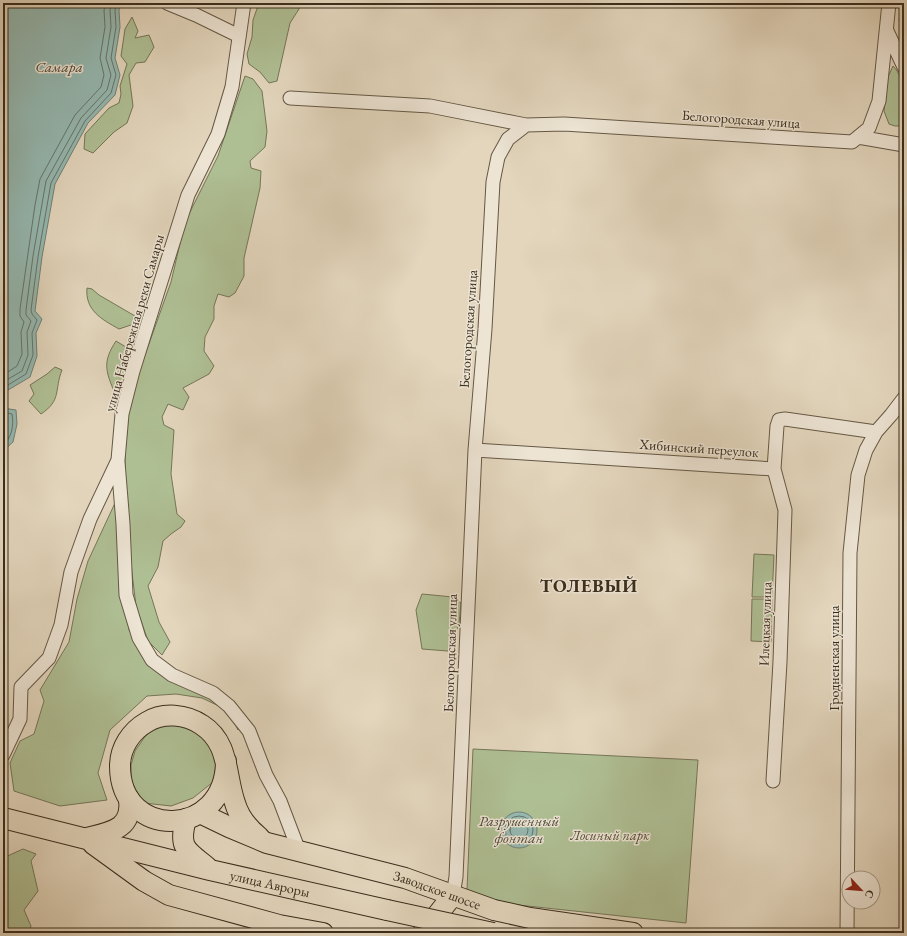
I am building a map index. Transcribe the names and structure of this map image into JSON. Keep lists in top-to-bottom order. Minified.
{"streets":{"main road":["улица Авроры","Заводское шоссе"],"street":["Белогородская улица","улица Набережная реки Самары","Хибинский переулок","Илецкая улица","Гродненская улица"]},"crossings":[["Белогородская улица","Хибинский переулок"],["Белогородская улица","Заводское шоссе"],["Хибинский переулок","Илецкая улица"],["Хибинский переулок","Гродненская улица"]],"districts":["ТОЛЕВЫЙ"],"water":["Самара","Разрушенный фонтан"],"parks":["Лосиный парк"],"north":"bottom right"}
